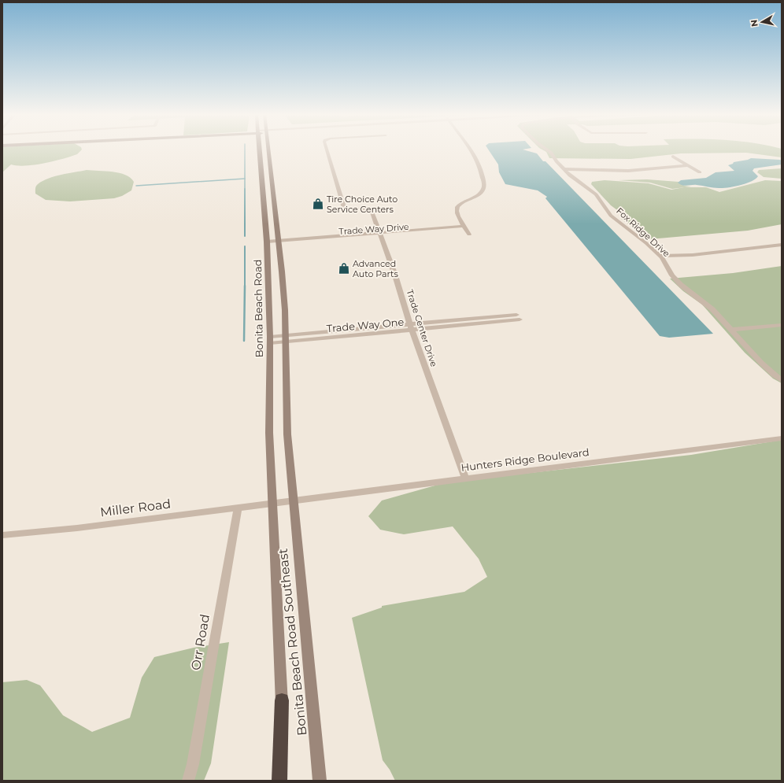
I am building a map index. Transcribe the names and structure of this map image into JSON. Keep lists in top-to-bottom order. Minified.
{"streets":{"street":["Trade Way Drive","Fox Ridge Drive","Bonita Beach Road","Trade Way One","Trade Center Drive","Hunters Ridge Boulevard","Miller Road","Orr Road","Bonita Beach Road Southeast"]},"crossings":[["Trade Way Drive","Bonita Beach Road"],["Trade Way Drive","Trade Center Drive"],["Bonita Beach Road","Trade Way One"],["Bonita Beach Road","Hunters Ridge Boulevard"],["Bonita Beach Road","Miller Road"],["Bonita Beach Road","Bonita Beach Road Southeast"],["Trade Way One","Trade Center Drive"],["Trade Center Drive","Hunters Ridge Boulevard"],["Hunters Ridge Boulevard","Miller Road"],["Hunters Ridge Boulevard","Bonita Beach Road Southeast"],["Miller Road","Orr Road"],["Miller Road","Bonita Beach Road Southeast"]],"places":{"shop":["Tire Choice Auto Service Centers","Advanced Auto Parts"]},"north":"left"}
